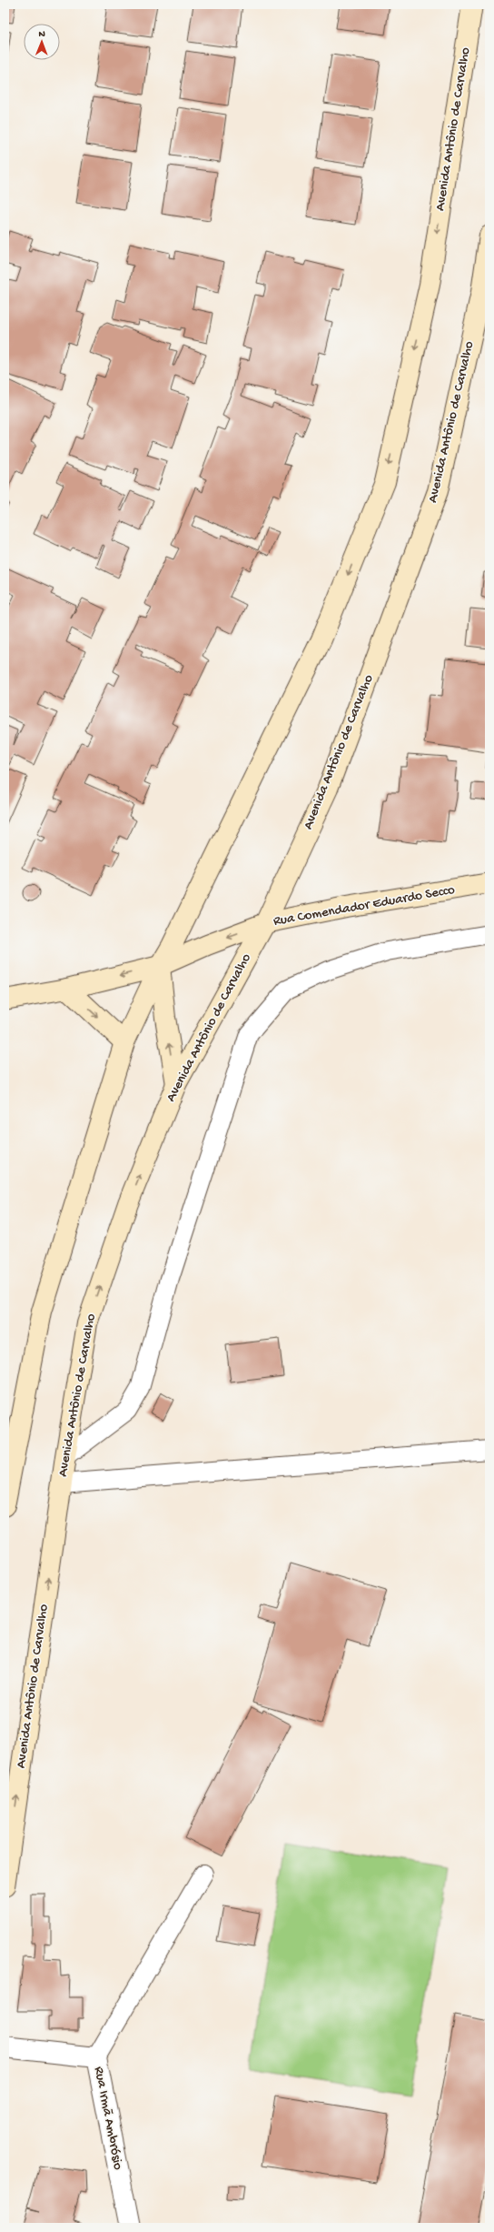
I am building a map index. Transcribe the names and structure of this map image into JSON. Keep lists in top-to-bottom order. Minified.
{"streets":{"main road":["Avenida Antônio de Carvalho","Rua Comendador Eduardo Secco"],"street":["Rua Irmã Ambrósio"]},"crossings":[["Avenida Antônio de Carvalho","Rua Comendador Eduardo Secco"]],"one_way":["Rua Comendador Eduardo Secco"],"north":"top"}
